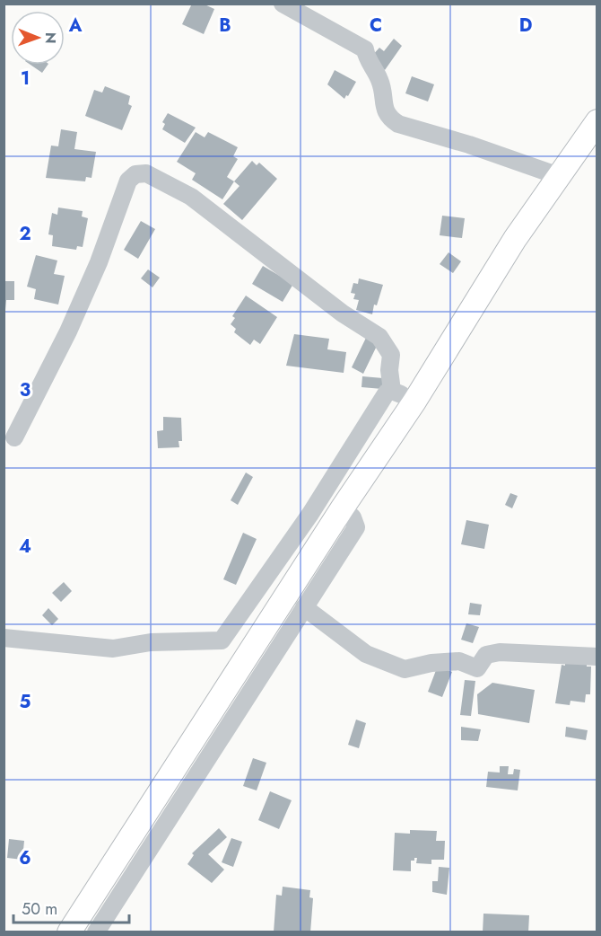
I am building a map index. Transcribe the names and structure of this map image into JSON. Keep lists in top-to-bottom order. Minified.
{"scale_bar":"50 m","north":"right","grid":{"columns":["A","B","C","D"],"rows":["1","2","3","4","5","6"]}}
